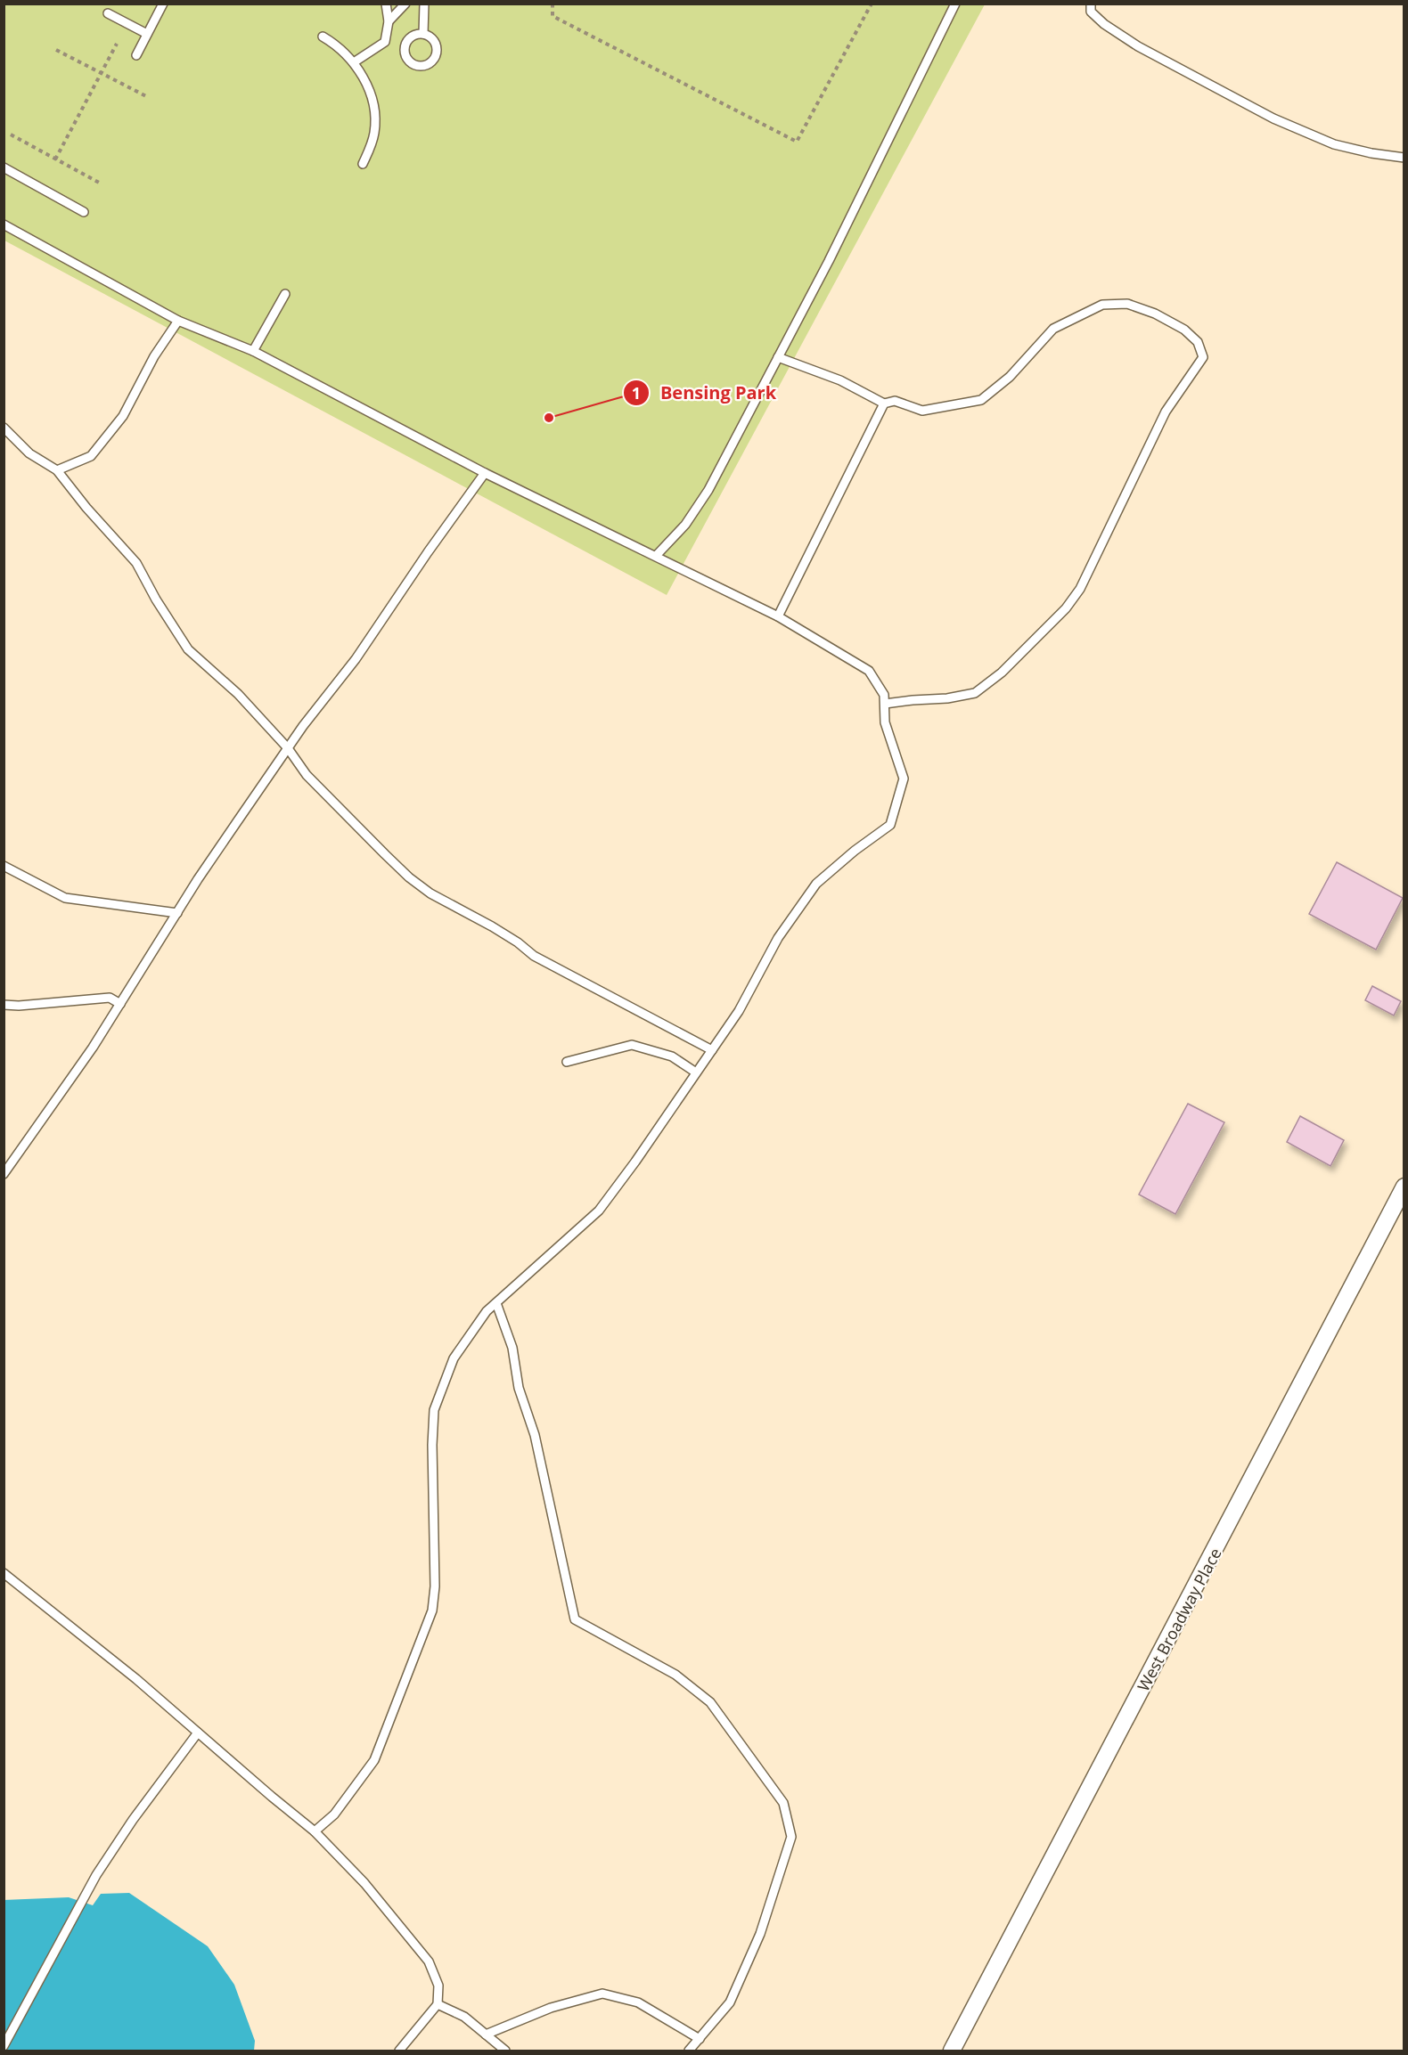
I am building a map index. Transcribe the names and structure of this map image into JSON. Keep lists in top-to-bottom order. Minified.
{"streets":{"street":["West Broadway Place"]},"places":["Bensing Park"]}
